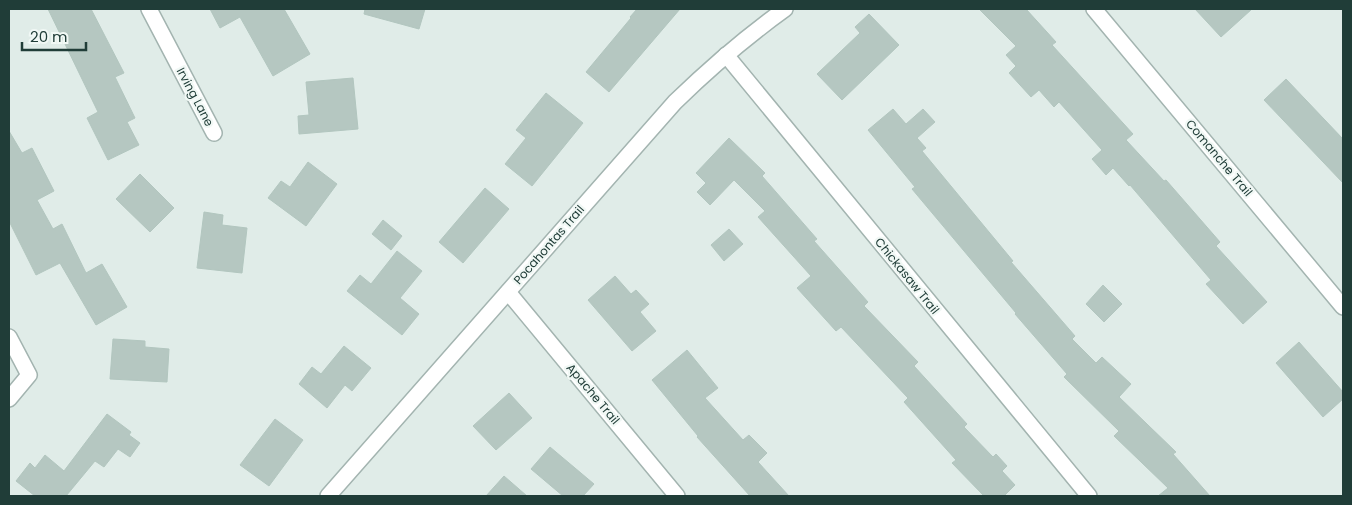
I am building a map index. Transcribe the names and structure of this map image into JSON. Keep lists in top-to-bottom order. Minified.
{"streets":{"street":["Irving Lane","Comanche Trail","Pocahontas Trail","Chickasaw Trail","Apache Trail"]},"crossings":[["Pocahontas Trail","Chickasaw Trail"],["Pocahontas Trail","Apache Trail"]],"scale_bar":"20 m"}
